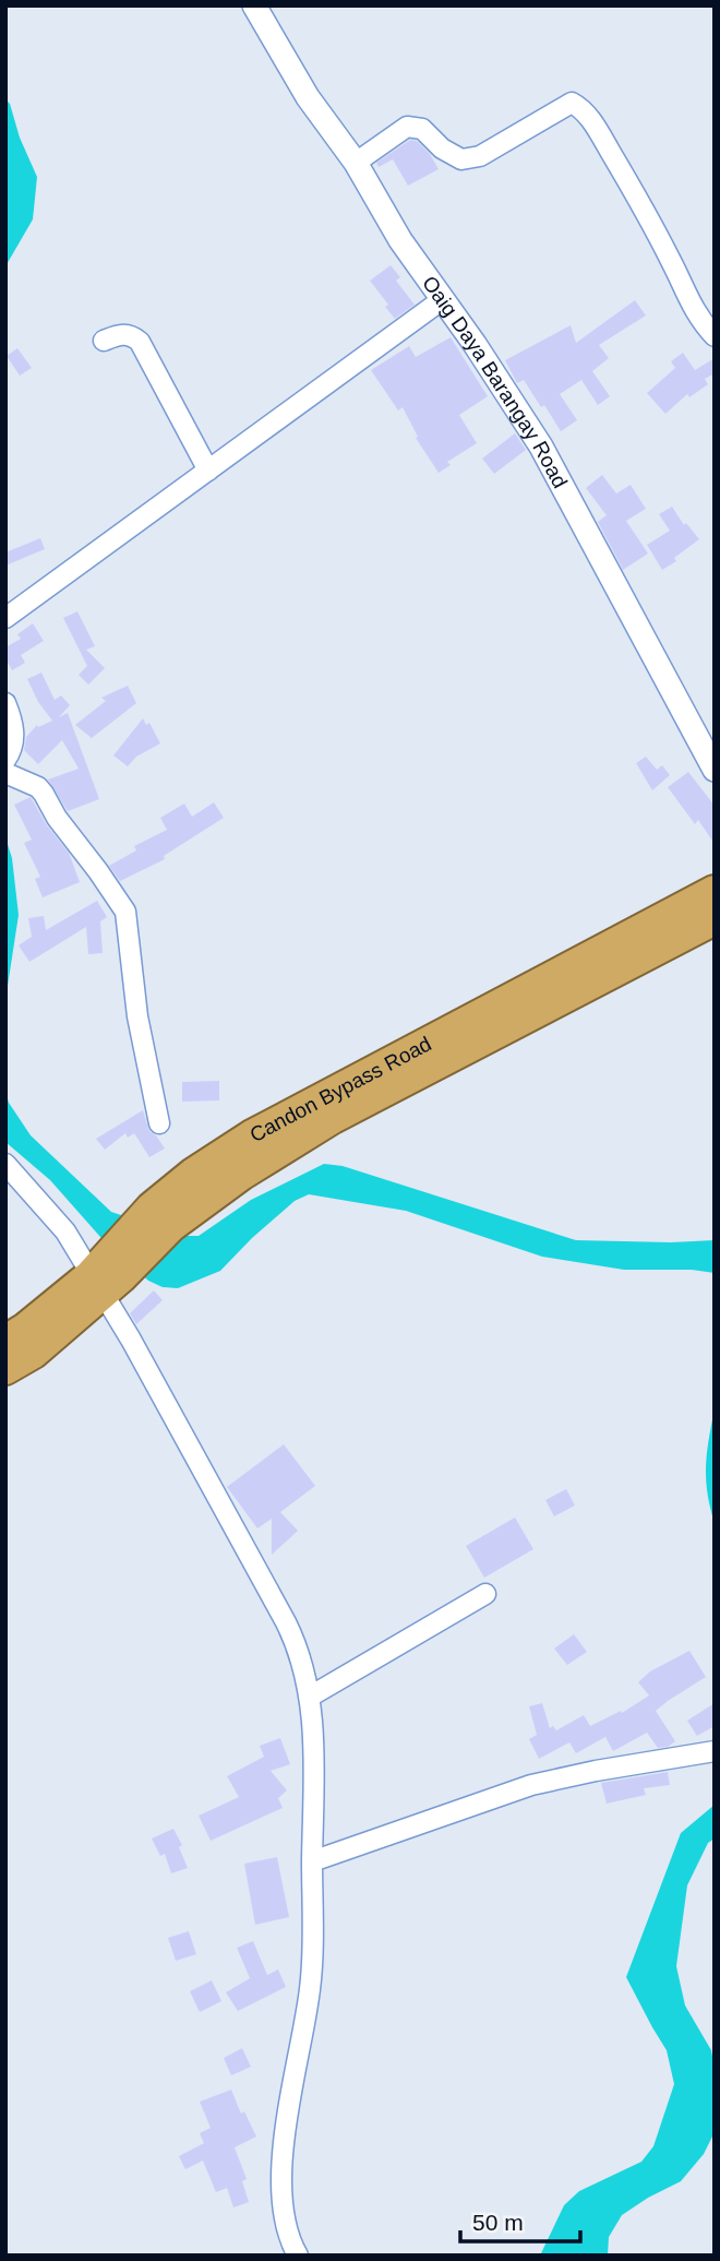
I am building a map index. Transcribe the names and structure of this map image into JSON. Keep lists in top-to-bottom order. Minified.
{"streets":{"highway":["Candon Bypass Road"],"street":["Oaig Daya Barangay Road"]},"scale_bar":"50 m"}
